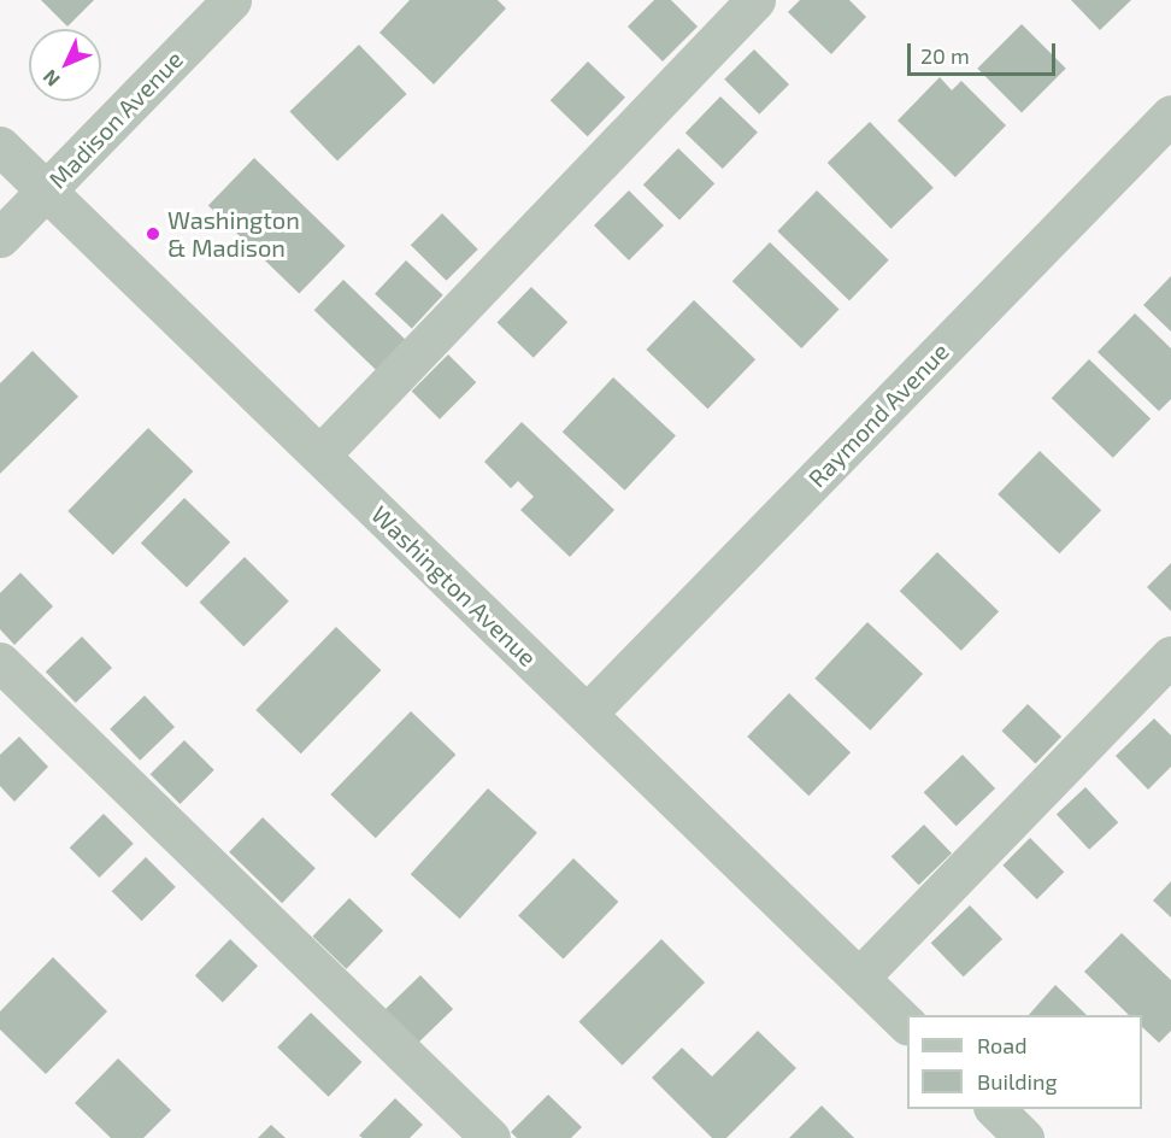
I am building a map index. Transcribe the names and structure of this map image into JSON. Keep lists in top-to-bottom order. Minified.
{"streets":{"street":["Madison Avenue","Raymond Avenue","Washington Avenue"]},"crossings":[["Madison Avenue","Washington Avenue"],["Raymond Avenue","Washington Avenue"]],"places":["Washington & Madison"],"legend":["Road","Building"],"scale_bar":"20 m","north":"bottom left"}
